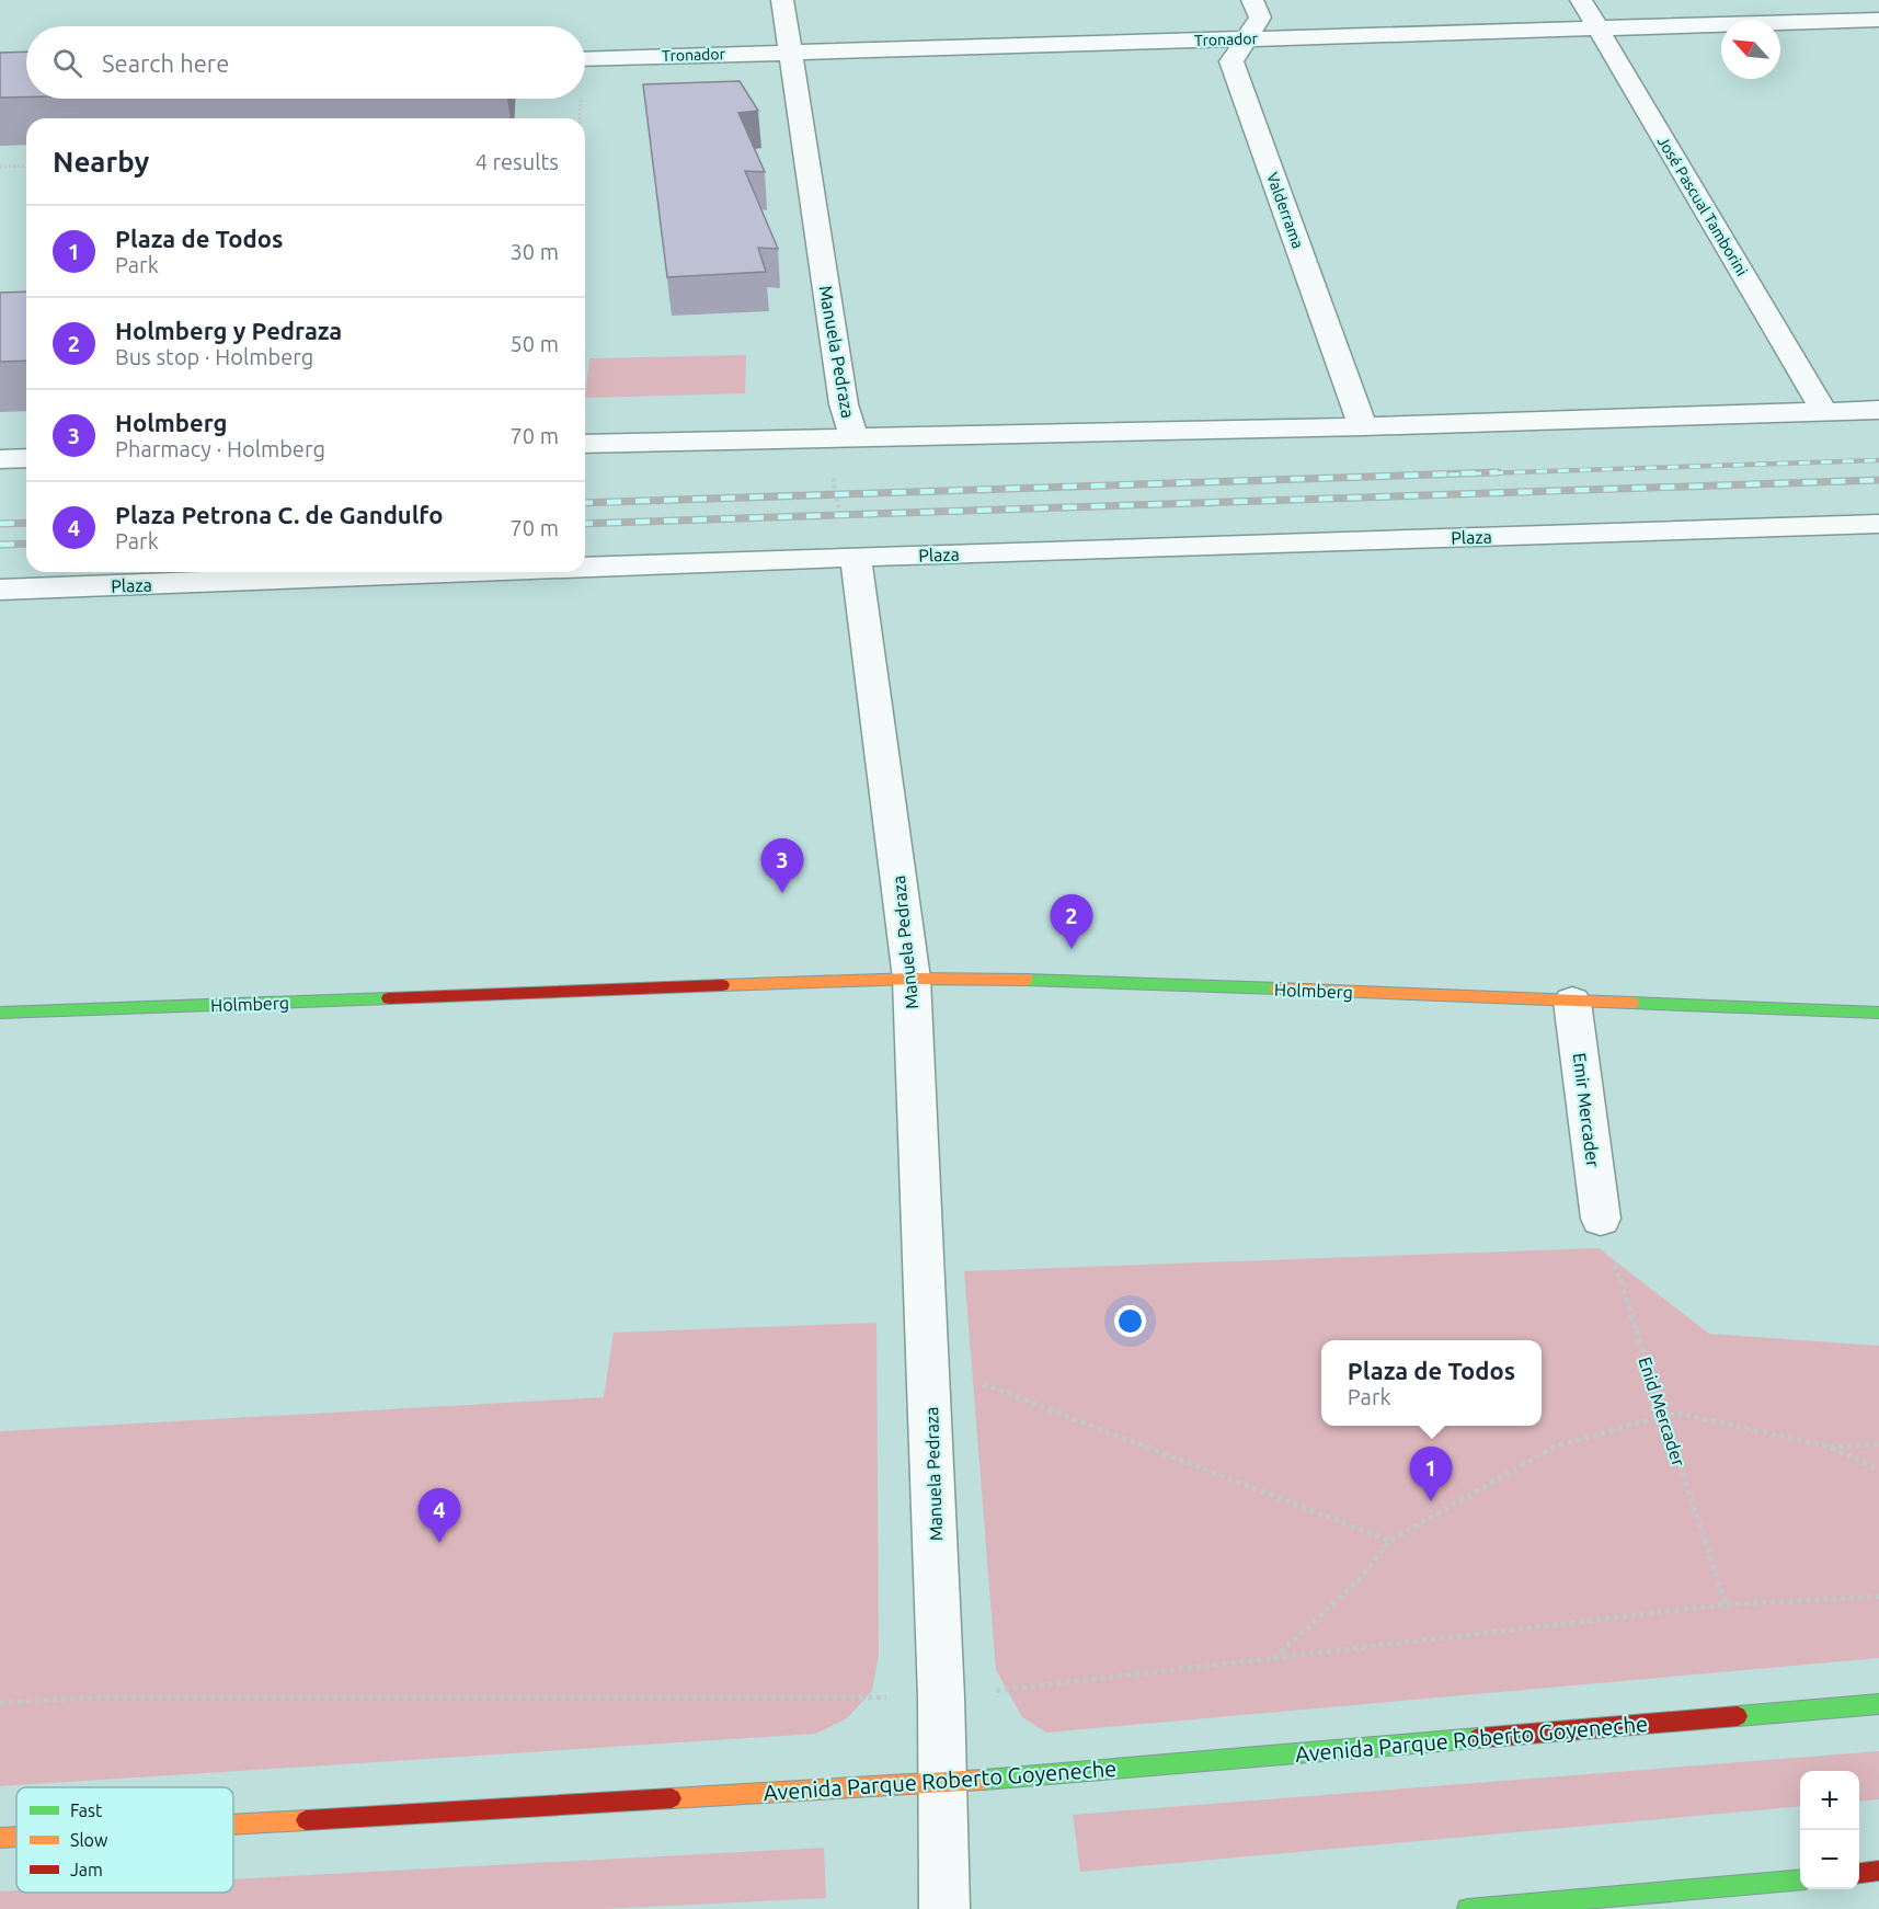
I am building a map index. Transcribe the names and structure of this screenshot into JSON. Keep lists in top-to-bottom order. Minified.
{"streets":{"street":["Tronador","José Pascual Tamborini","Valderrama","Manuela Pedraza","Plaza","Holmberg","Emir Mercader","Avenida Parque Roberto Goyeneche"],"path":["Enid Mercader"]},"crossings":[["Tronador","José Pascual Tamborini"],["Tronador","Valderrama"],["Tronador","Manuela Pedraza"],["Manuela Pedraza","Plaza"],["Manuela Pedraza","Holmberg"],["Manuela Pedraza","Avenida Parque Roberto Goyeneche"],["Holmberg","Emir Mercader"],["Emir Mercader","Enid Mercader"]],"legend":["Fast","Slow","Jam"],"north":"top left","page":{"search":"Search here","heading":["Nearby","4 results"],"list":[{"mark":"1","name":"Plaza de Todos","note":"Park","value":"30 m"},{"mark":"2","name":"Holmberg y Pedraza","note":"Bus stop · Holmberg","value":"50 m"},{"mark":"3","name":"Holmberg","note":"Pharmacy · Holmberg","value":"70 m"},{"mark":"4","name":"Plaza Petrona C. de Gandulfo","note":"Park","value":"70 m"}],"pins":["3","2","1","4"],"popup":["Plaza de Todos","Park"],"map_buttons":["+","−"]}}
